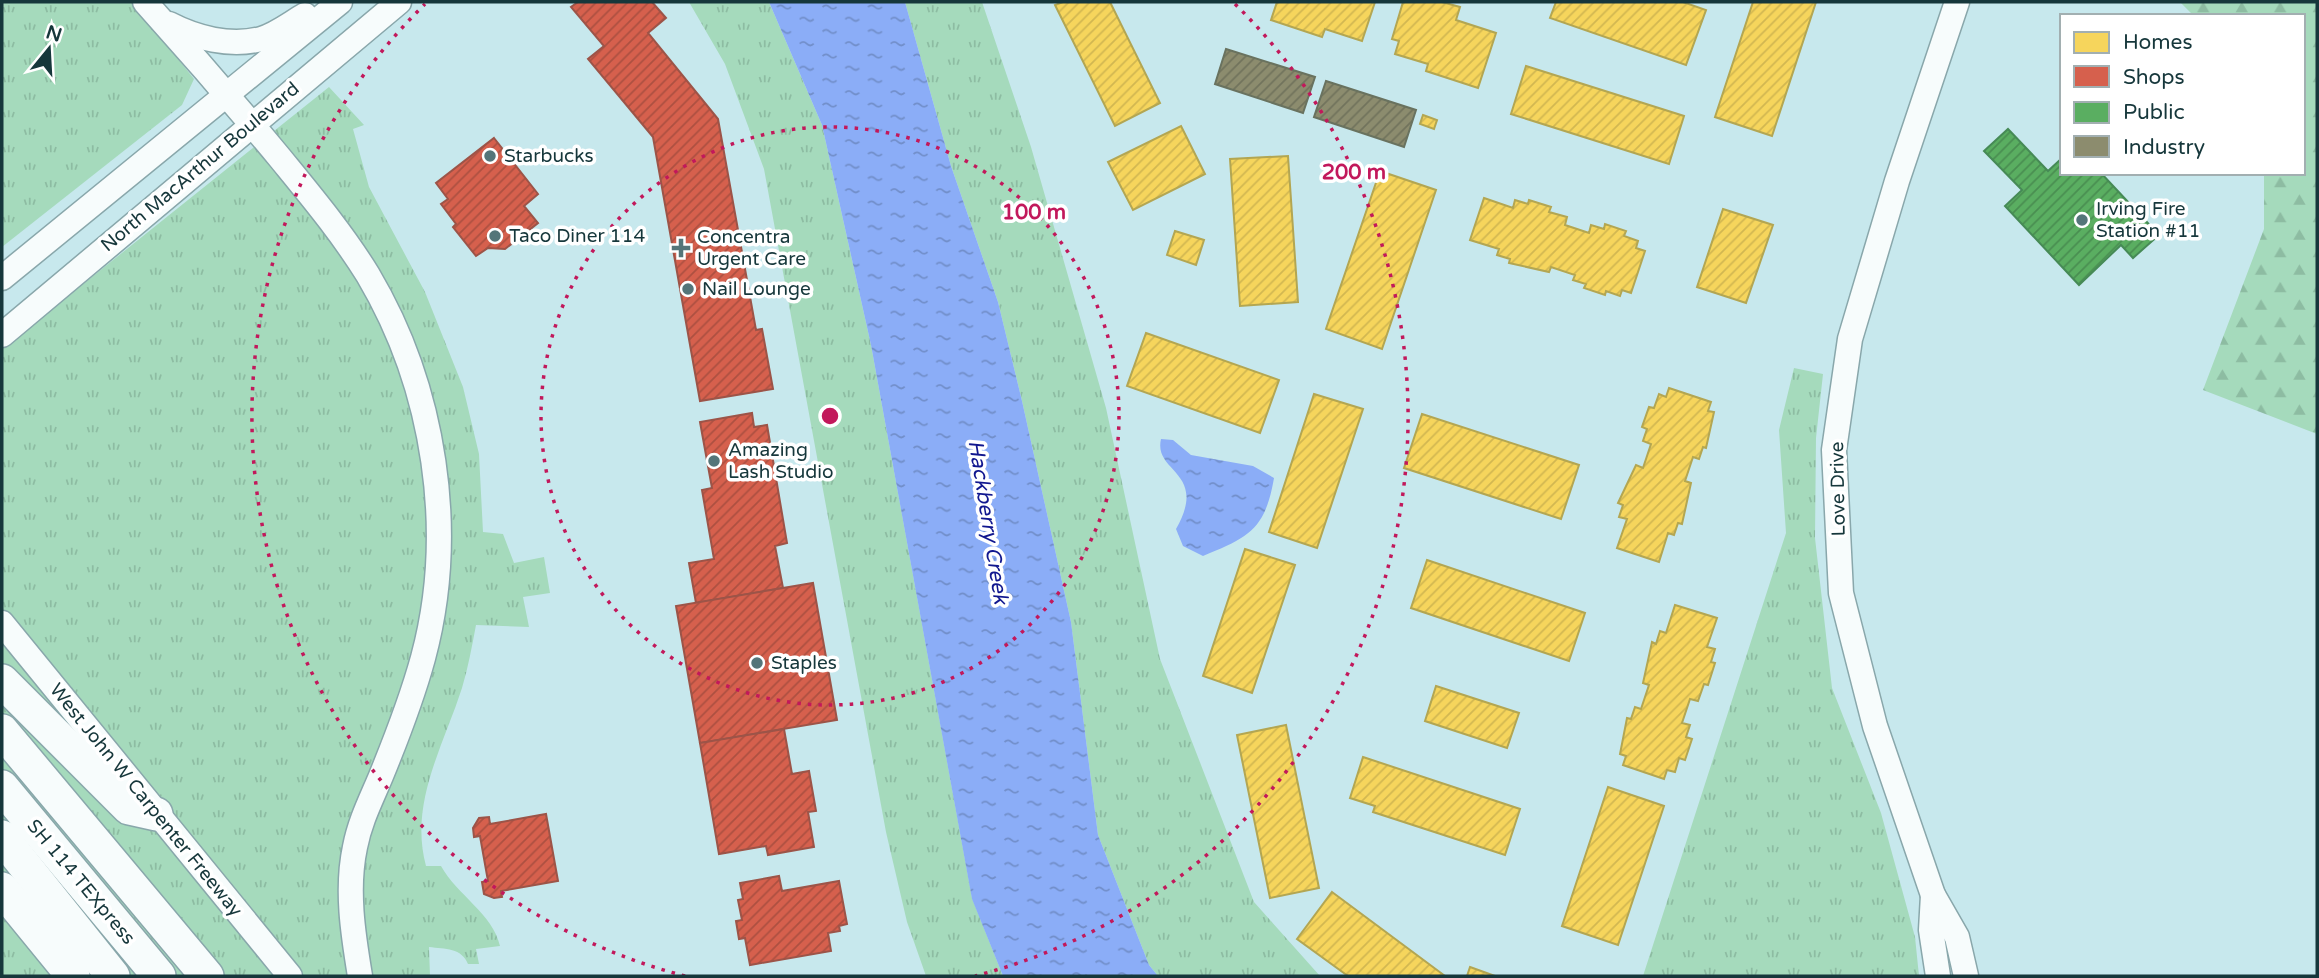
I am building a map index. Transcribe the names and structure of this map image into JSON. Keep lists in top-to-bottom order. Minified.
{"streets":{"highway":["SH 114 TEXpress"],"main road":["North MacArthur Boulevard","Love Drive","West John W Carpenter Freeway"]},"water":["Hackberry Creek"],"places":{"other":["Starbucks","Irving Fire Station #11","Taco Diner 114","Nail Lounge","Amazing Lash Studio","Staples"],"health":["Concentra Urgent Care"]},"legend":["Homes","Shops","Public","Industry"],"north":"top","rings":["200 m","100 m"]}
